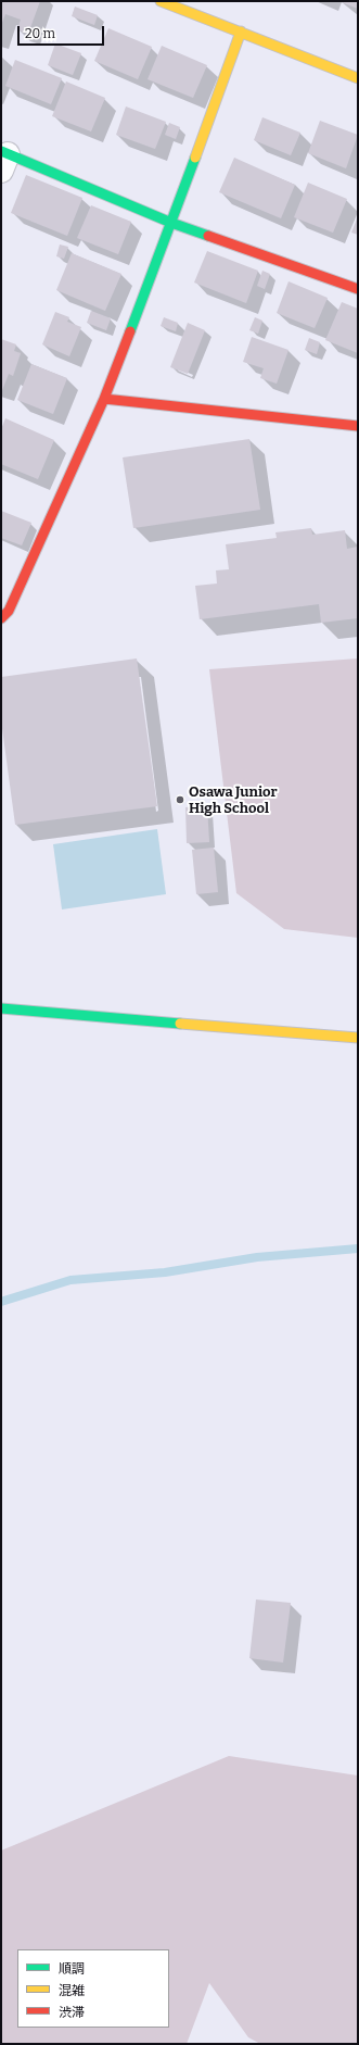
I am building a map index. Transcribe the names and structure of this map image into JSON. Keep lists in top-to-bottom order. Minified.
{"places":["Osawa Junior High School"],"legend":["順調","混雑","渋滞"],"scale_bar":"20 m"}
